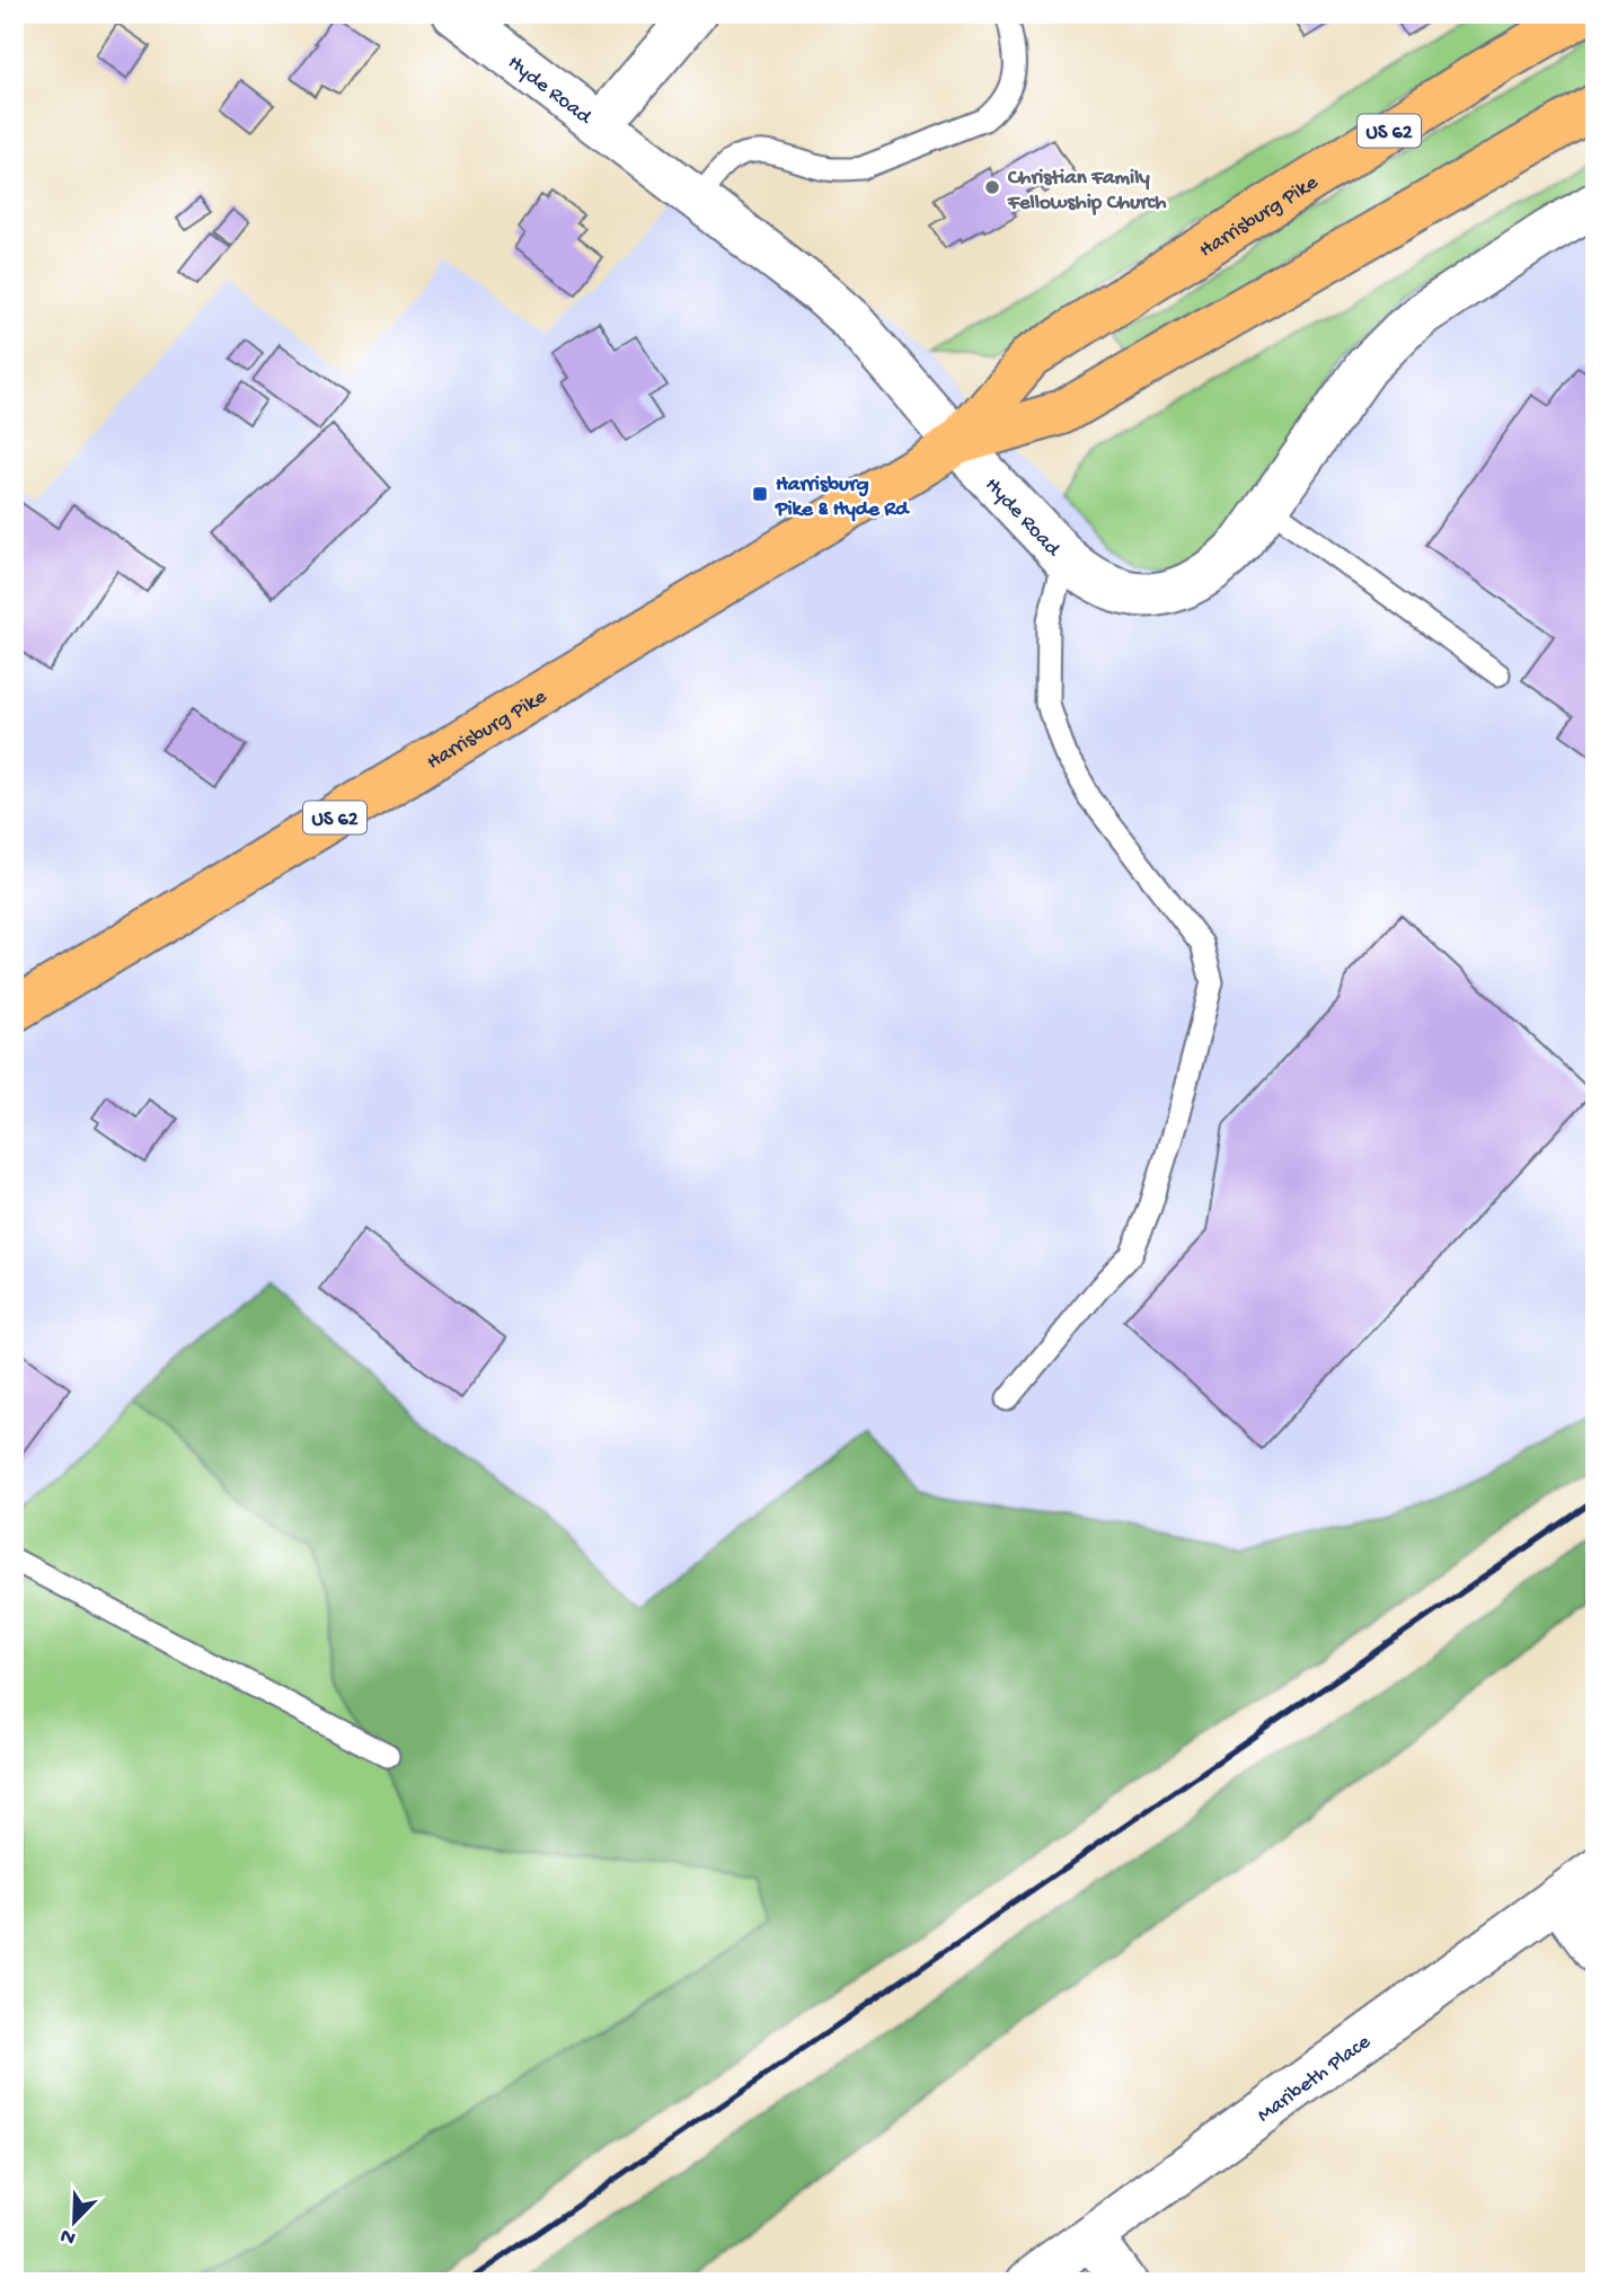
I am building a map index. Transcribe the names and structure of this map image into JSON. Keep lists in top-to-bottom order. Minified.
{"streets":{"main road":["US 62","Harrisburg Pike"],"street":["Hyde Road","Maribeth Place"]},"crossings":[["Hyde Road","Harrisburg Pike"]],"places":{"other":["Christian Family Fellowship Church"],"transit":["Harrisburg Pike & Hyde Rd"]},"north":"bottom left"}
